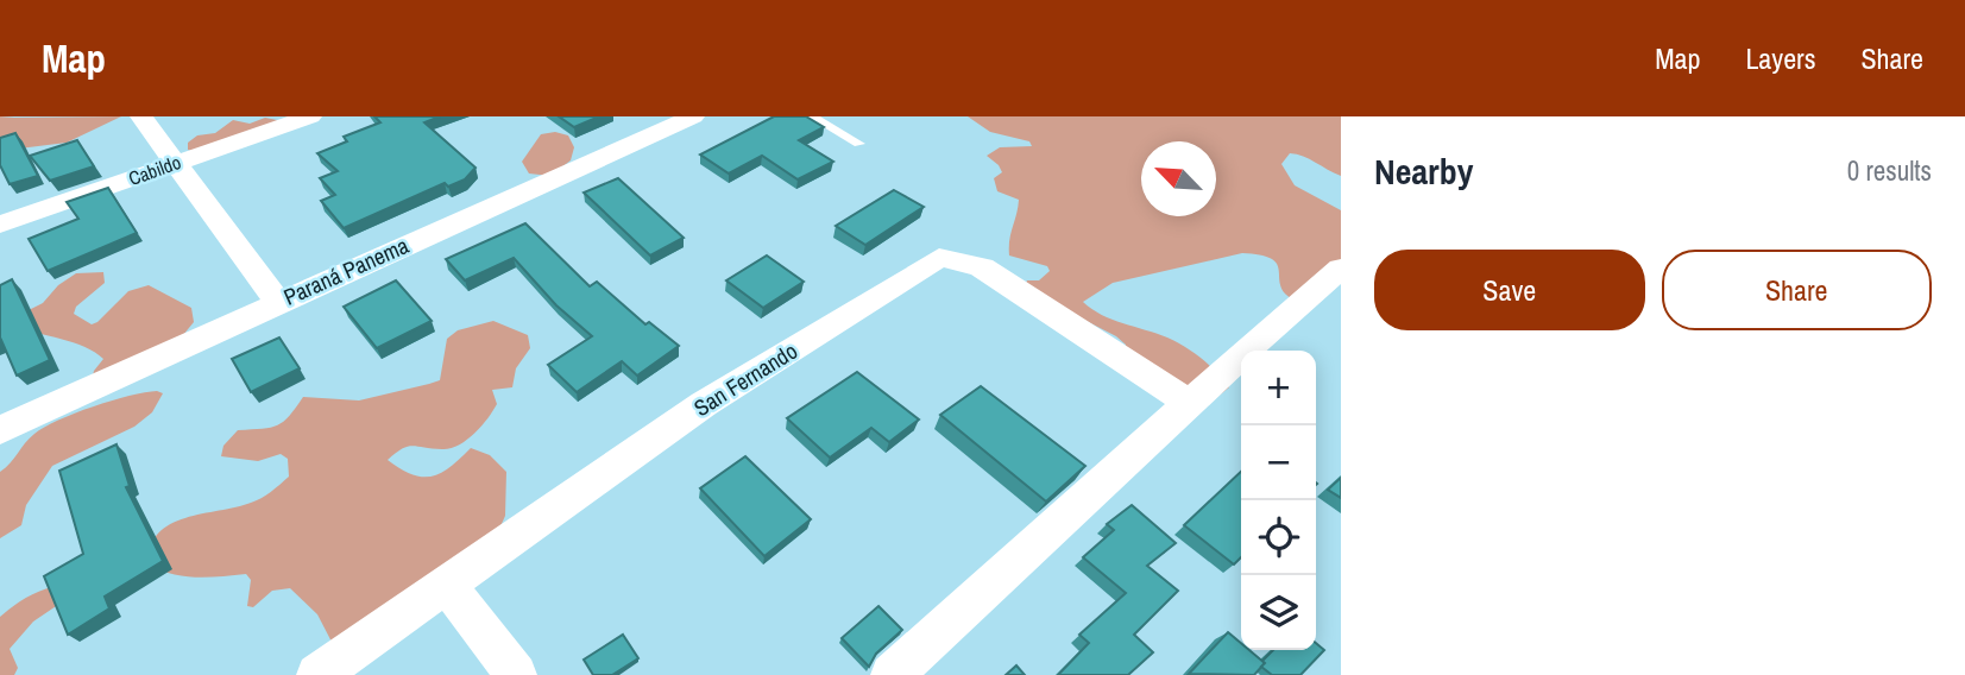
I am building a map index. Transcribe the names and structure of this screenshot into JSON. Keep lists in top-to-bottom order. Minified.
{"streets":{"street":["Cabildo","Paraná Panema","San Fernando"]},"north":"top left","page":{"header":"Map","nav":["Map","Layers","Share"],"heading":["Nearby","0 results"],"buttons":["Save","Share"],"map_buttons":["+","−"]}}
